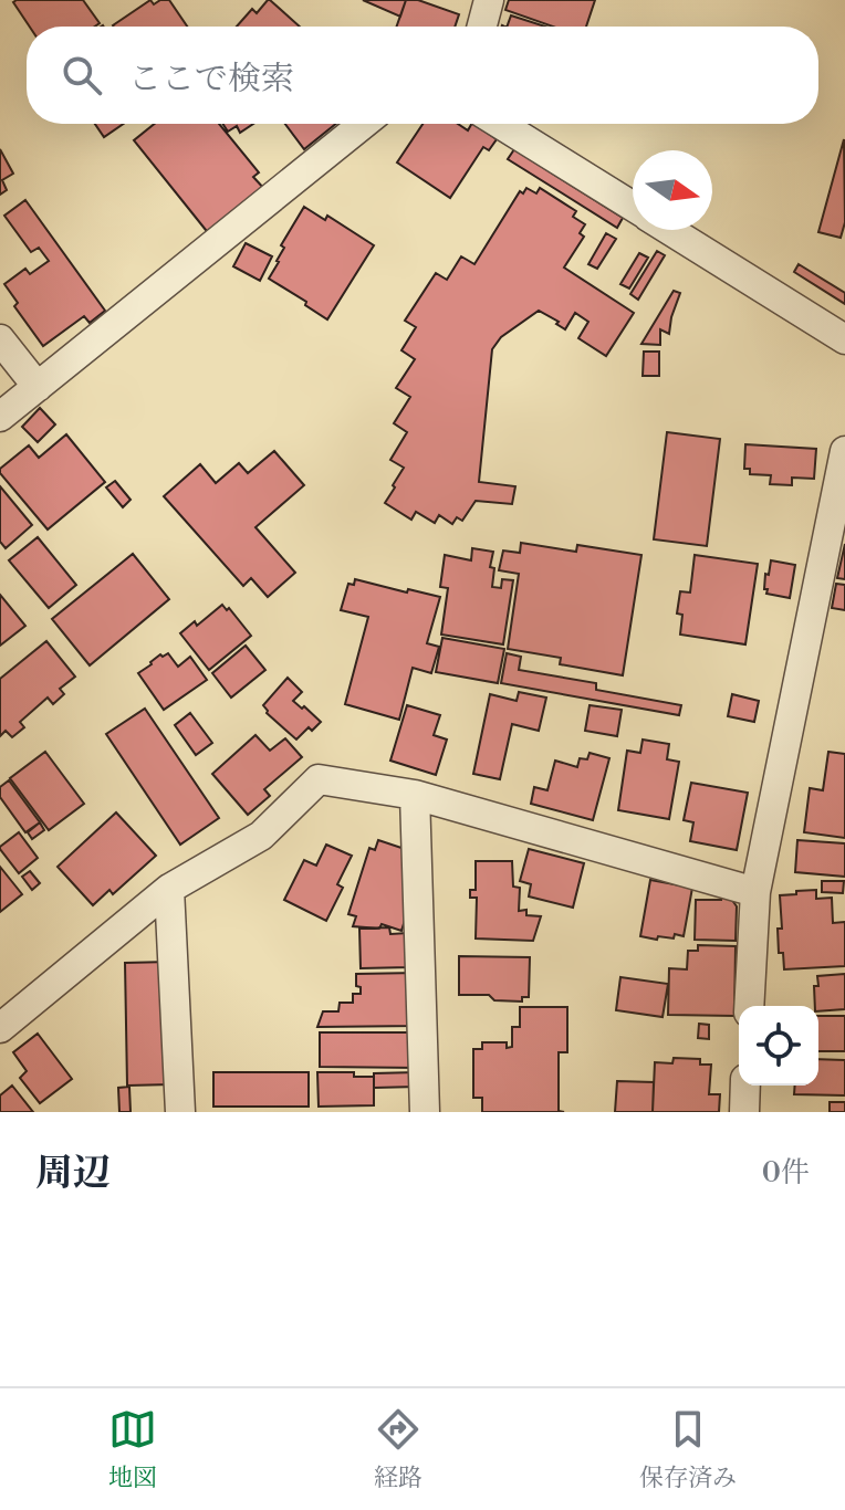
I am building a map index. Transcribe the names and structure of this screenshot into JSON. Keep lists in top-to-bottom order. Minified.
{"north":"right","page":{"search":"ここで検索","heading":["周辺","0件"],"nav":["地図","経路","保存済み"]}}
